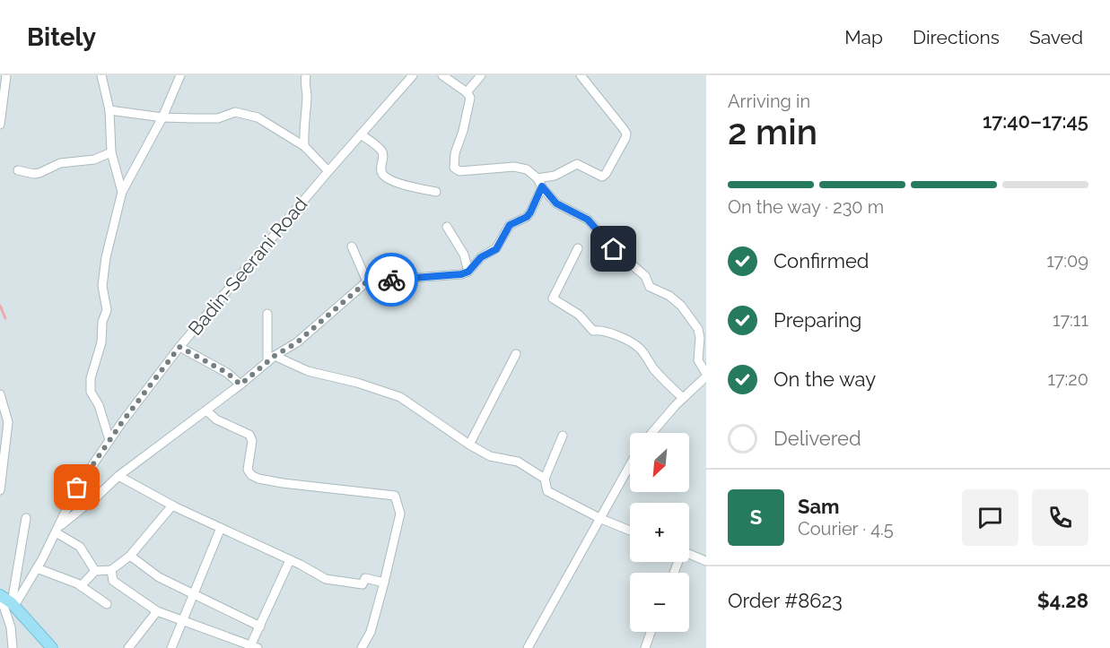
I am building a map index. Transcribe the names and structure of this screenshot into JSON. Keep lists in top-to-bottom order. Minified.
{"streets":{"street":["Badin-Seerani Road"]},"north":"bottom left","page":{"header":"Bitely","nav":["Map","Directions","Saved"],"heading":["2 min","Arriving in","17:40–17:45"],"panel":["Sam","Courier · 4.5","Order #8623","$4.28"],"bar":"On the way · 230 m","list":[["Confirmed","17:09"],["Preparing","17:11"],["On the way","17:20"],"Delivered"],"map_buttons":["+","−"],"round":"S"}}
